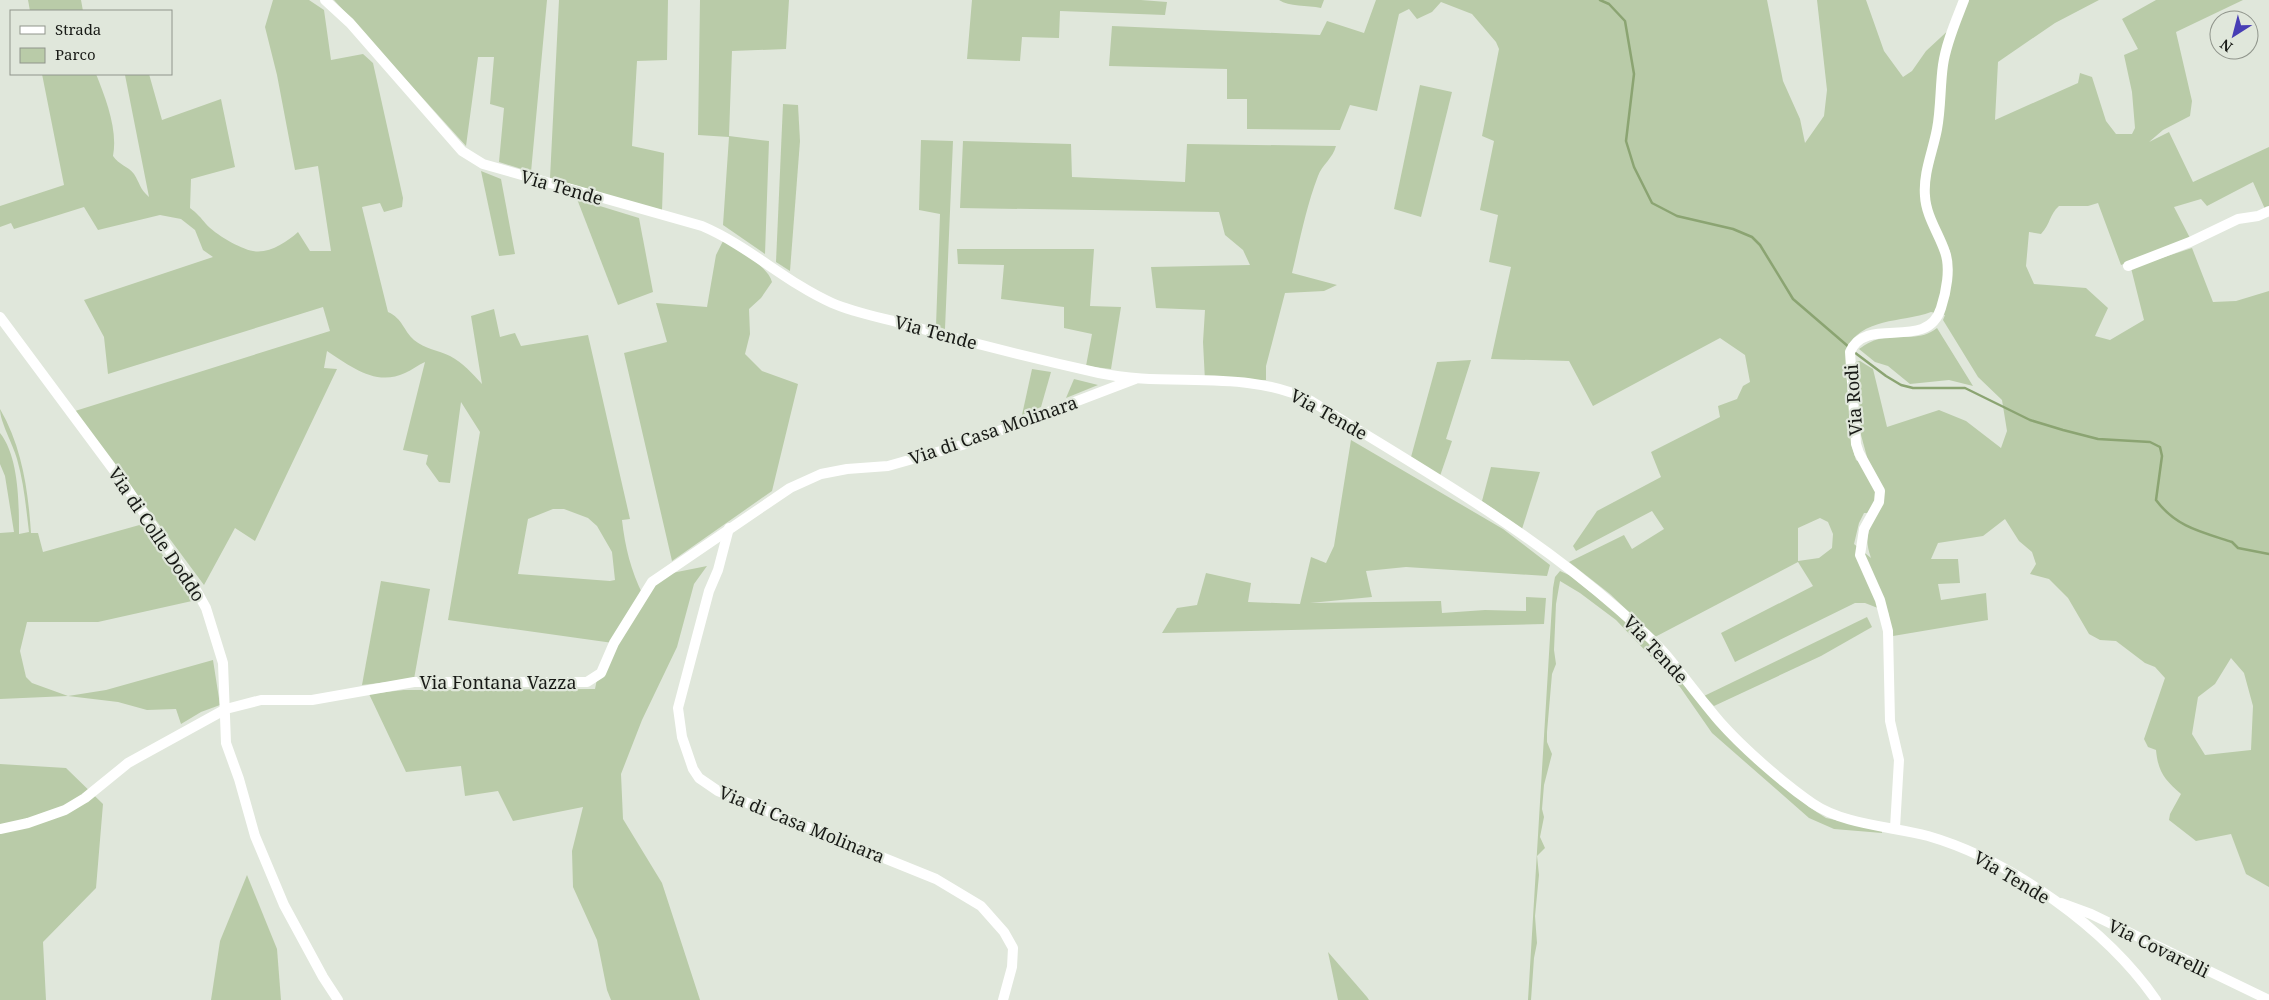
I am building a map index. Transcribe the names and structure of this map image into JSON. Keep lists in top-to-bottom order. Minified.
{"streets":{"street":["Via Tende","Via Rodi","Via di Casa Molinara","Via di Colle Doddo","Via Fontana Vazza","Via Covarelli"]},"crossings":[["Via Tende","Via Rodi"],["Via Tende","Via di Casa Molinara"],["Via Tende","Via Covarelli"],["Via di Casa Molinara","Via Fontana Vazza"],["Via di Colle Doddo","Via Fontana Vazza"]],"legend":["Strada","Parco"],"north":"bottom left"}
